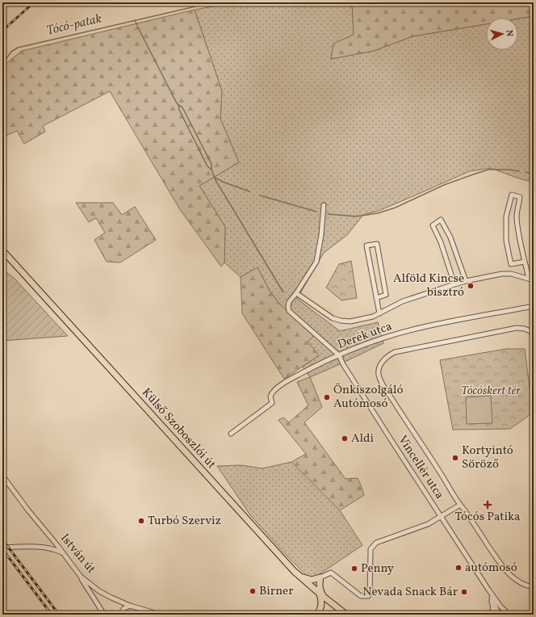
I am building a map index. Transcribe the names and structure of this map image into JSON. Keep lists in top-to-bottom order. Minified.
{"streets":{"main road":["Külső Szoboszlói út"],"street":["Derék utca","Vincellér utca","István út"]},"crossings":[["Derék utca","Vincellér utca"]],"water":["Tócó-patak"],"parks":["Tócóskert tér"],"places":{"other":["Alföld Kincse bisztró","Önkiszolgáló Autómosó","Aldi","Kortyintó Söröző","Turbó Szerviz","autómosó","Penny","Birner","Nevada Snack Bár"],"health":["Tócós Patika"]},"north":"right"}
